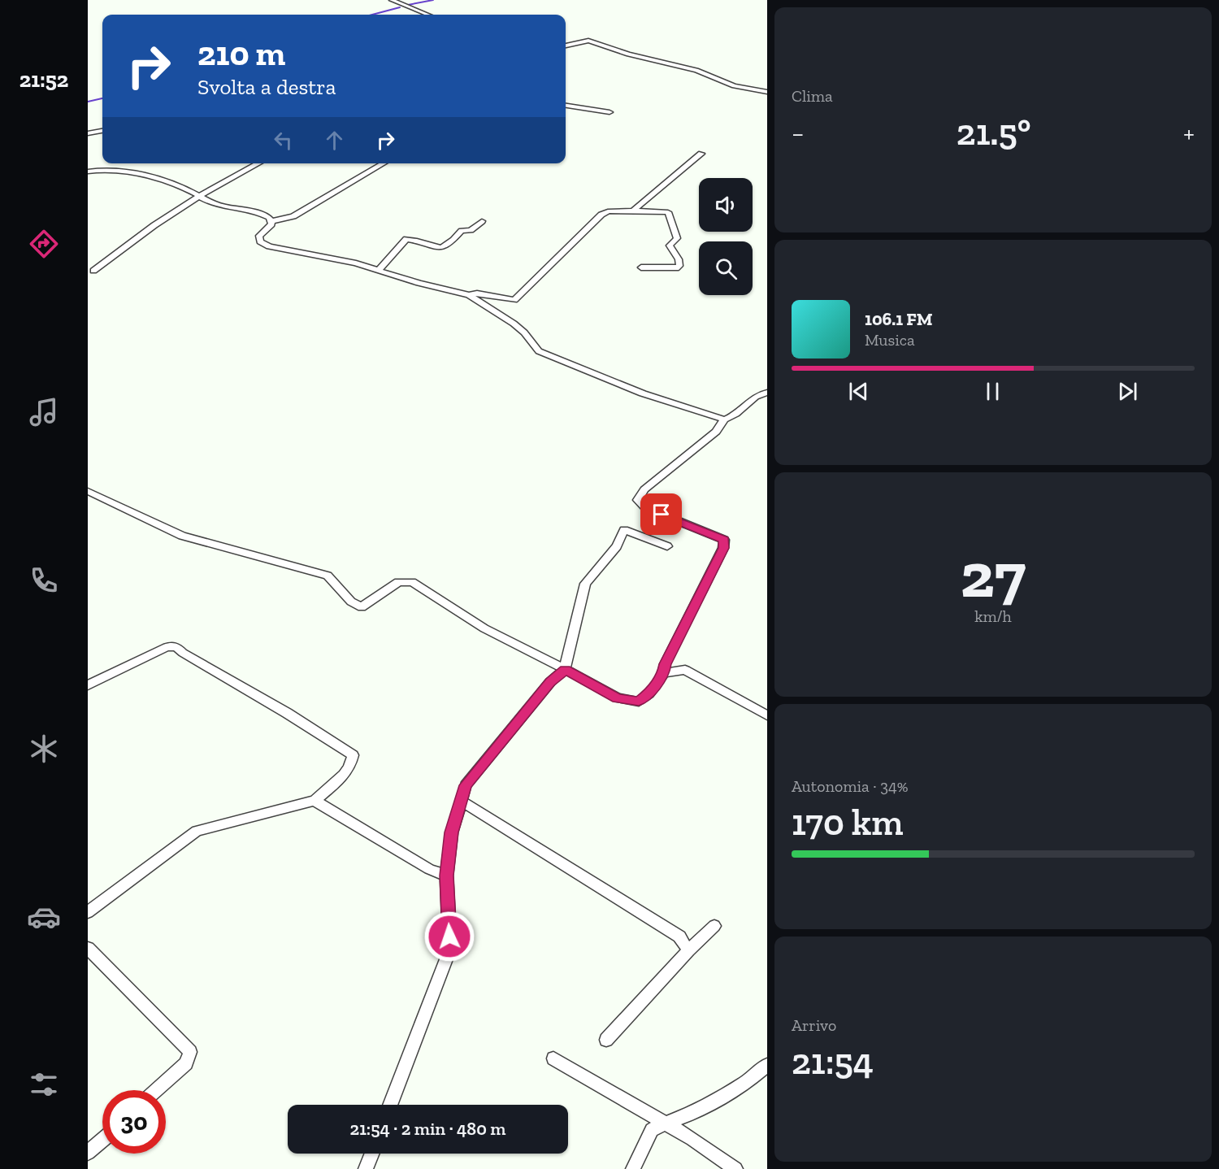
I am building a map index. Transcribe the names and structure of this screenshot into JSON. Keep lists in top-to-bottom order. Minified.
{"page":{"tabs":"21:52","tile":["Clima",["27","km/h"],["Autonomia · 34%","170 km"],["Arrivo","21:54"]],"turn":["210 m","Svolta a destra"],"heat":["−","21.5°","+"],"song":["106.1 FM","Musica"],"limit":"30","trip":"21:54 · 2 min · 480 m"}}
